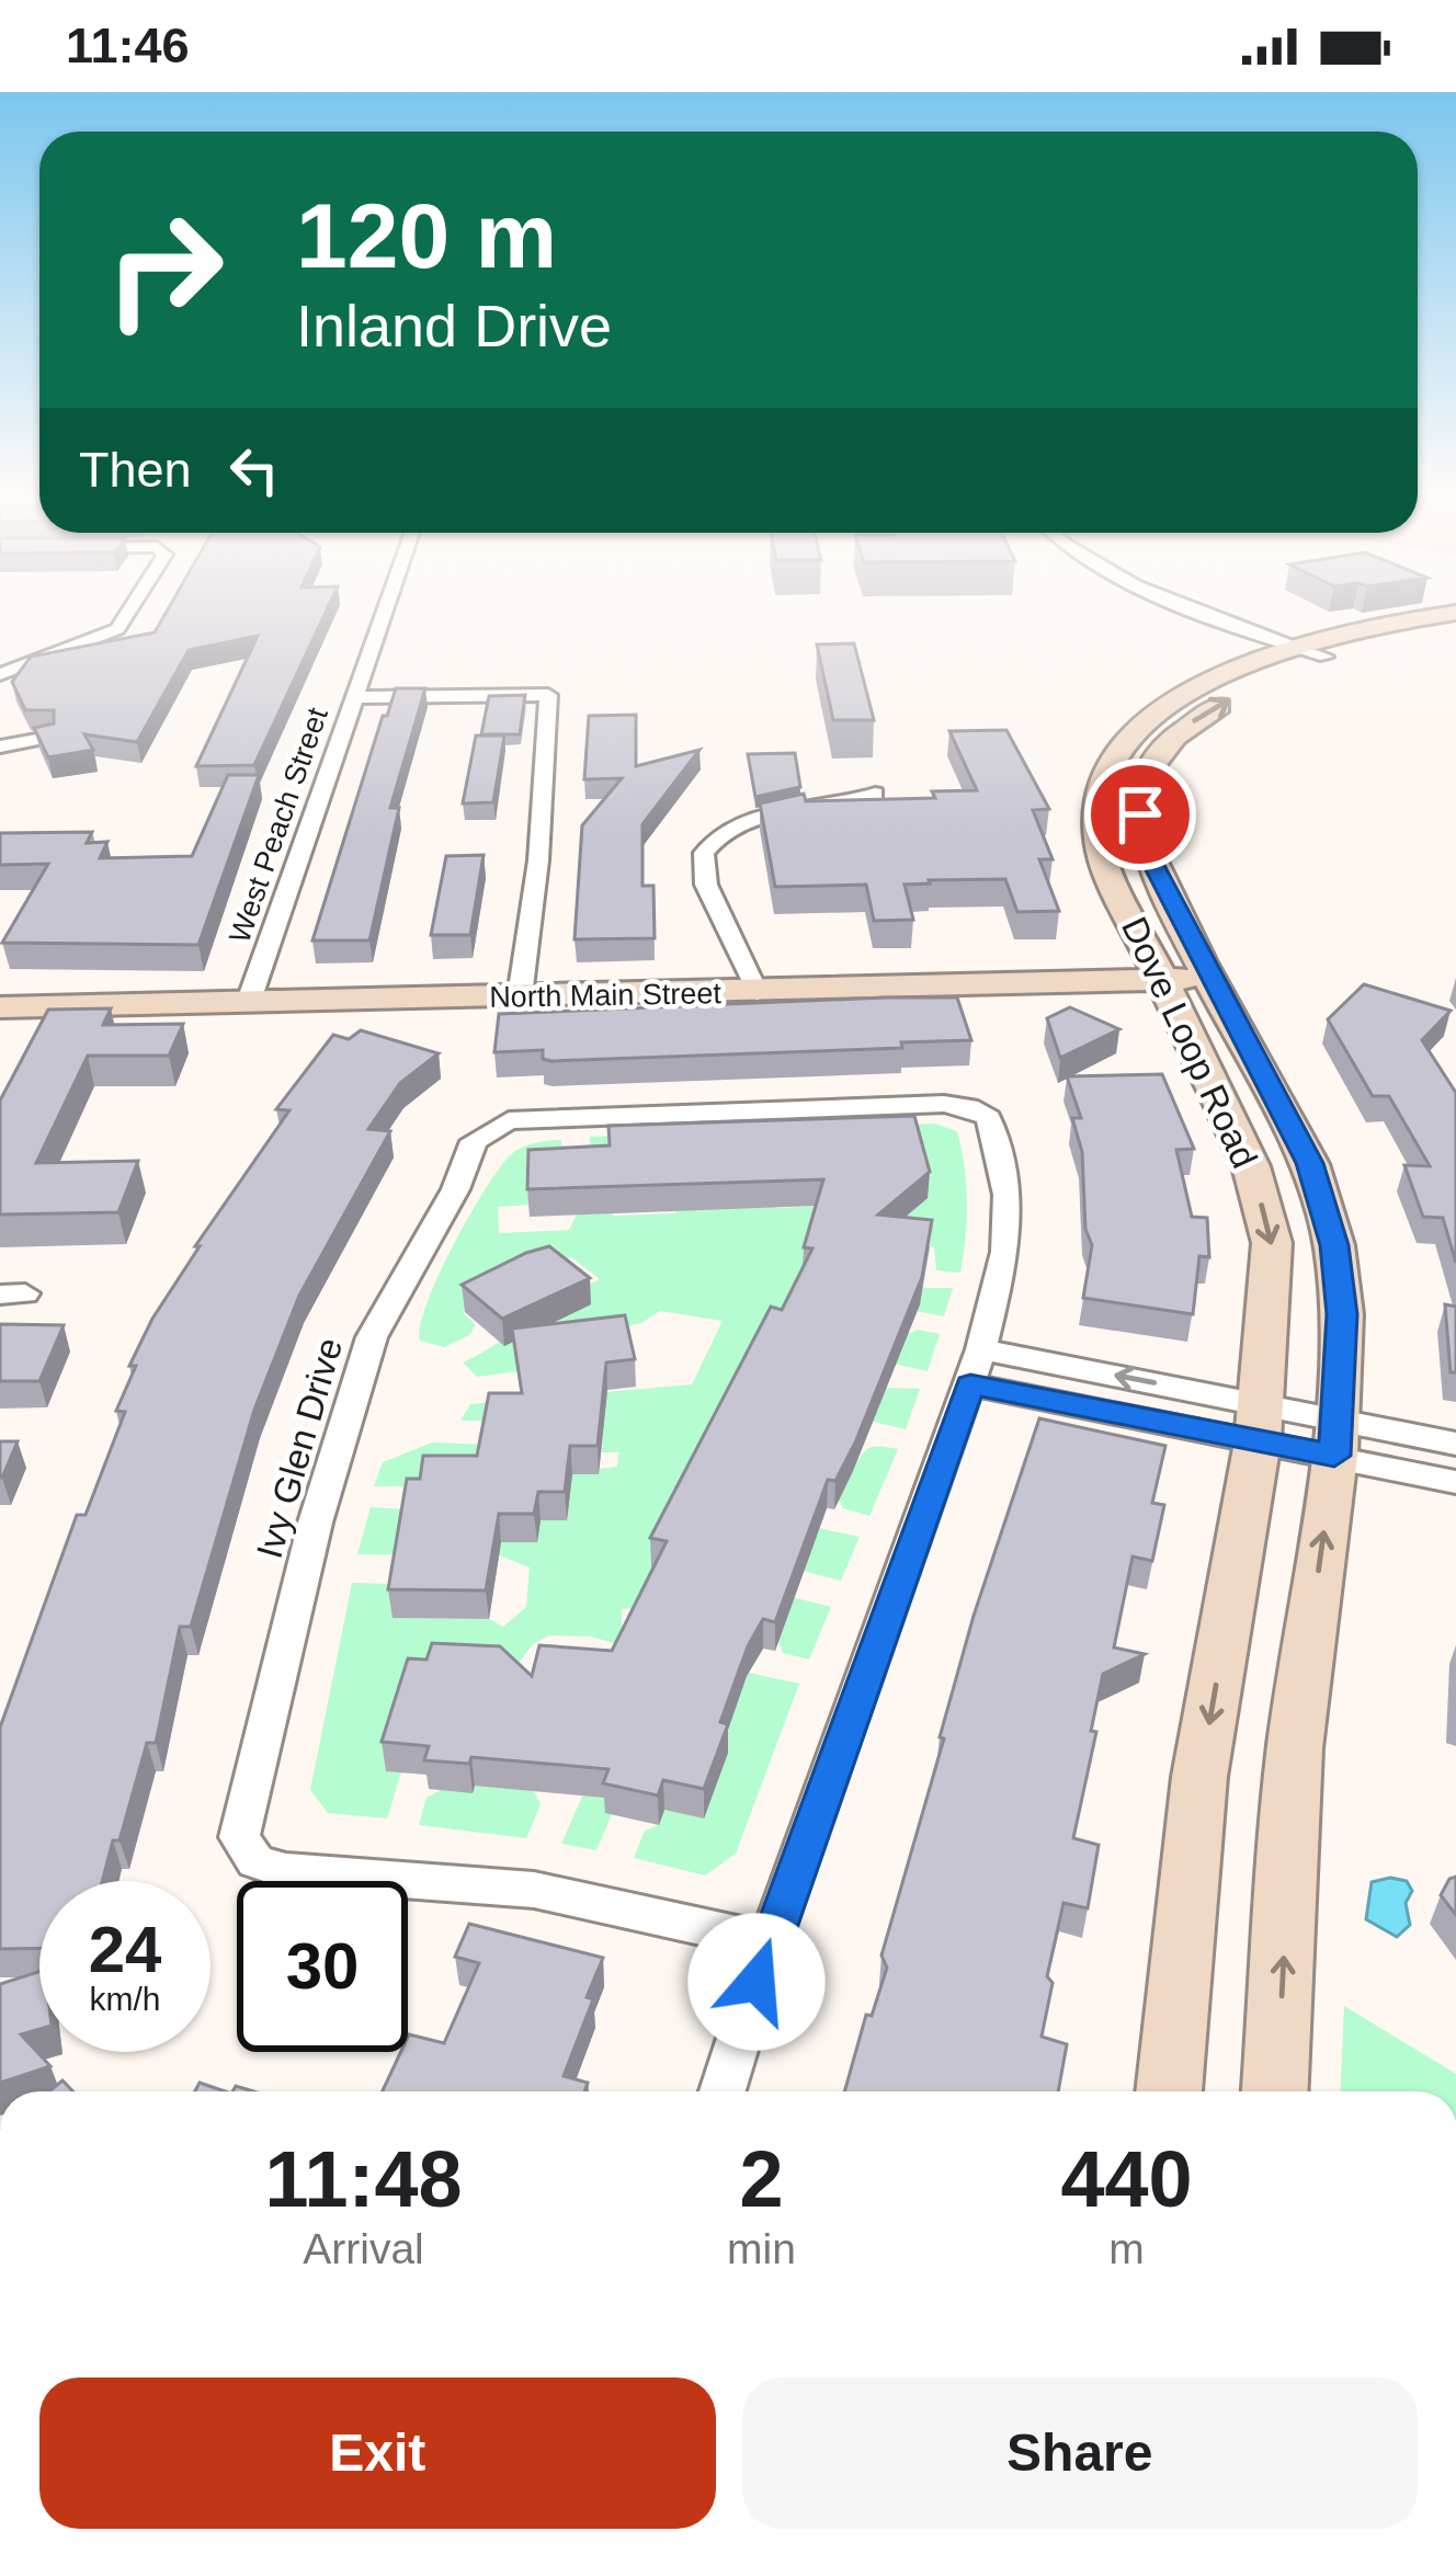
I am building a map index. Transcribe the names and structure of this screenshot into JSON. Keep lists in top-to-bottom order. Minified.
{"streets":{"main road":["North Main Street","Dove Loop Road"],"street":["West Peach Street","Ivy Glen Drive"]},"crossings":[["West Peach Street","North Main Street"],["North Main Street","Dove Loop Road"]],"page":{"status":"11:46","turn":["120 m","Inland Drive"],"then":"Then","speed":"24 km/h","limit":"30","eta":["11:48","Arrival","2","min","440","m"],"buttons":["Exit","Share"]}}
